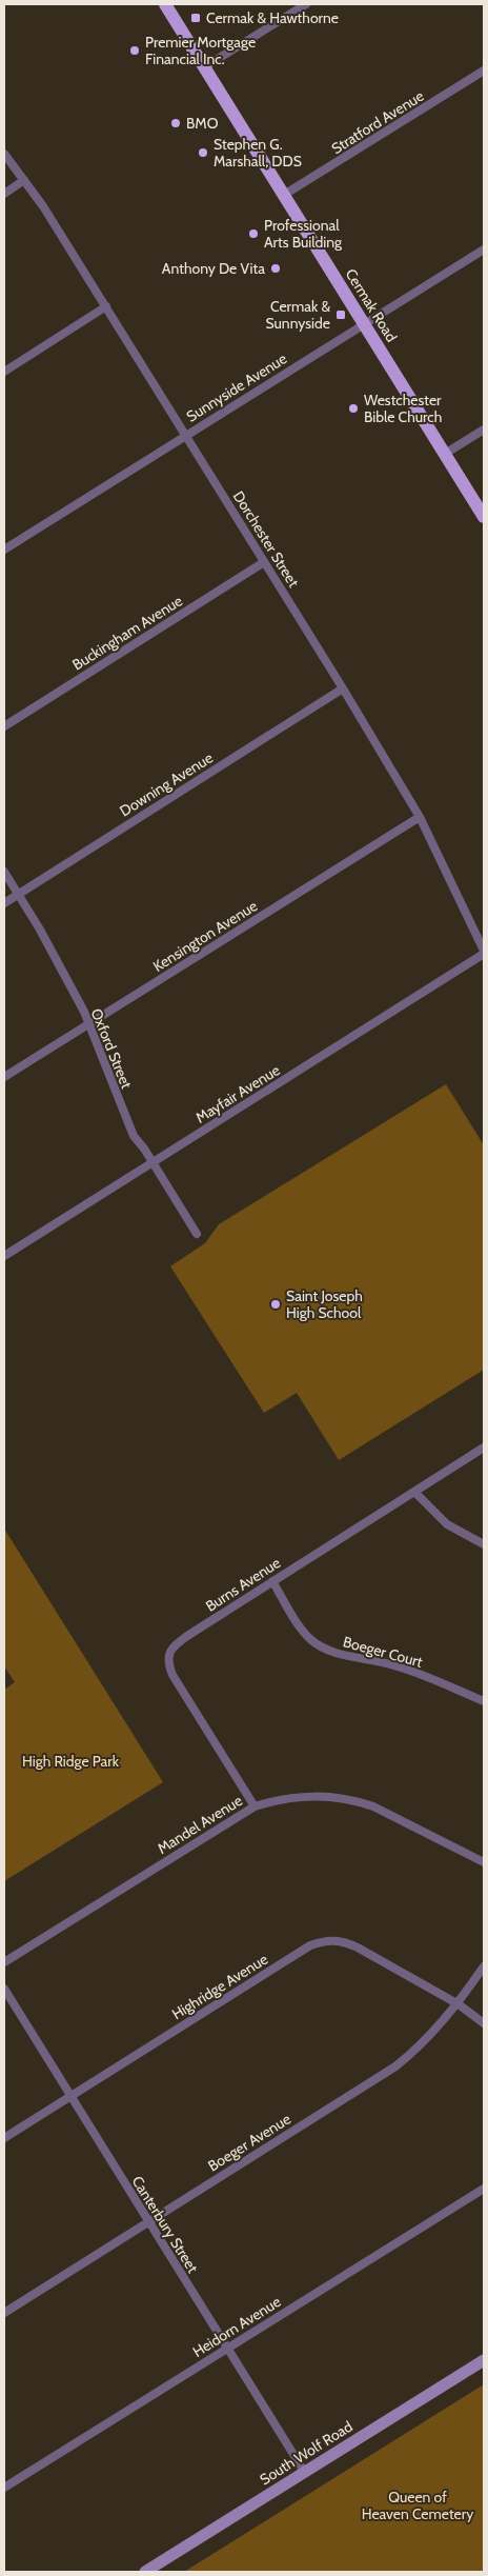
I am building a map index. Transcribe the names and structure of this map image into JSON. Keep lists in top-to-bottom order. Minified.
{"streets":{"main road":["Cermak Road","South Wolf Road"],"street":["Stratford Avenue","Sunnyside Avenue","Dorchester Street","Buckingham Avenue","Downing Avenue","Kensington Avenue","Oxford Street","Mayfair Avenue","Burns Avenue","Boeger Court","Mandel Avenue","Highridge Avenue","Boeger Avenue","Canterbury Street","Heidorn Avenue"]},"crossings":[["Stratford Avenue","Cermak Road"],["Cermak Road","Sunnyside Avenue"],["Sunnyside Avenue","Dorchester Street"],["Dorchester Street","Buckingham Avenue"],["Dorchester Street","Downing Avenue"],["Dorchester Street","Kensington Avenue"],["Dorchester Street","Mayfair Avenue"],["Downing Avenue","Oxford Street"],["Kensington Avenue","Oxford Street"],["Oxford Street","Mayfair Avenue"],["Burns Avenue","Boeger Court"],["Burns Avenue","Mandel Avenue"],["Highridge Avenue","Boeger Avenue"],["Highridge Avenue","Canterbury Street"],["Boeger Avenue","Canterbury Street"],["Canterbury Street","Heidorn Avenue"],["Canterbury Street","South Wolf Road"]],"parks":["High Ridge Park","Queen of Heaven Cemetery"],"places":{"transit":["Cermak & Hawthorne","Cermak & Sunnyside"],"other":["Premier Mortgage Financial Inc.","BMO","Stephen G. Marshall, DDS","Professional Arts Building","Anthony De Vita","Westchester Bible Church","Saint Joseph High School"]}}
